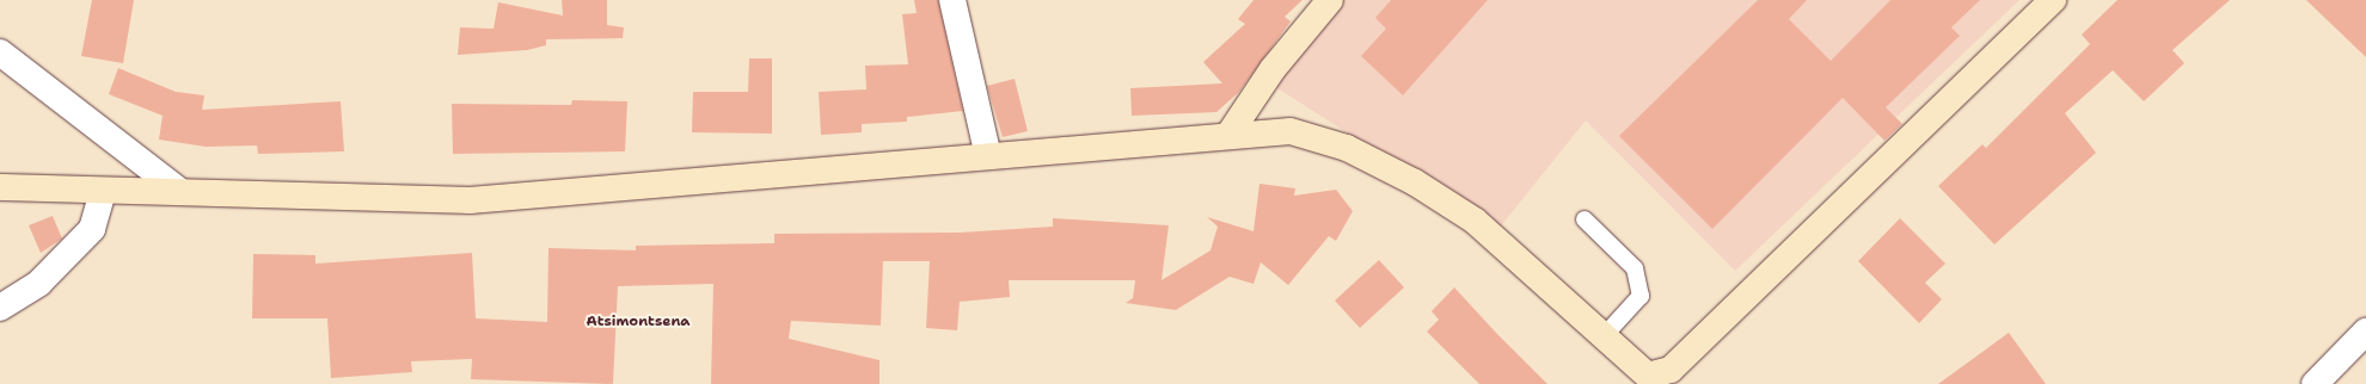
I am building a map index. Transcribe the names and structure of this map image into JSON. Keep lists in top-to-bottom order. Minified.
{"districts":["Atsimontsena"]}
